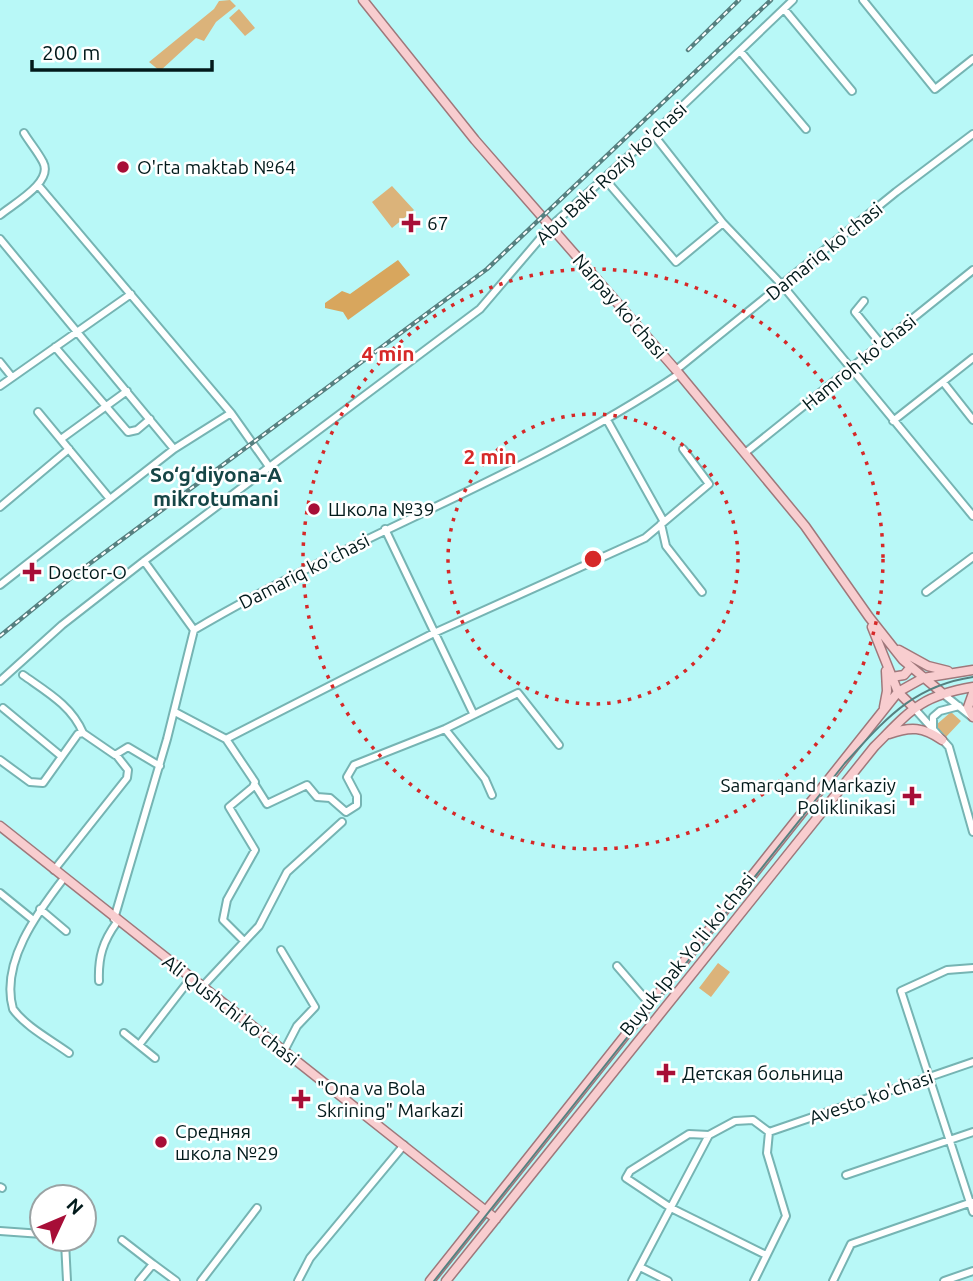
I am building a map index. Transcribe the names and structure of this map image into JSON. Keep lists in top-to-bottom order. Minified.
{"streets":{"main road":["Narpay ko'chasi","Buyuk Ipak Yo'li ko'chasi","Ali Qushchi ko'chasi"],"street":["Abu Bakr Roziy ko'chasi","Damariq ko'chasi","Hamroh ko'chasi","Avesto ko'chasi"]},"crossings":[["Abu Bakr Roziy ko'chasi","Narpay ko'chasi"],["Damariq ko'chasi","Narpay ko'chasi"],["Narpay ko'chasi","Hamroh ko'chasi"],["Narpay ko'chasi","Buyuk Ipak Yo'li ko'chasi"],["Buyuk Ipak Yo'li ko'chasi","Ali Qushchi ko'chasi"]],"districts":["So‘g‘diyona-А mikrotumani"],"places":{"other":["O'rta maktab №64","Школа №39","Средняя школа №29"],"health":["67","Doctor-O","Samarqand Markaziy Poliklinikasi","Детская больница","\"Ona va Bola Skrining\" Markazi"]},"scale_bar":"200 m","north":"top right","rings":["4 min","2 min"]}
